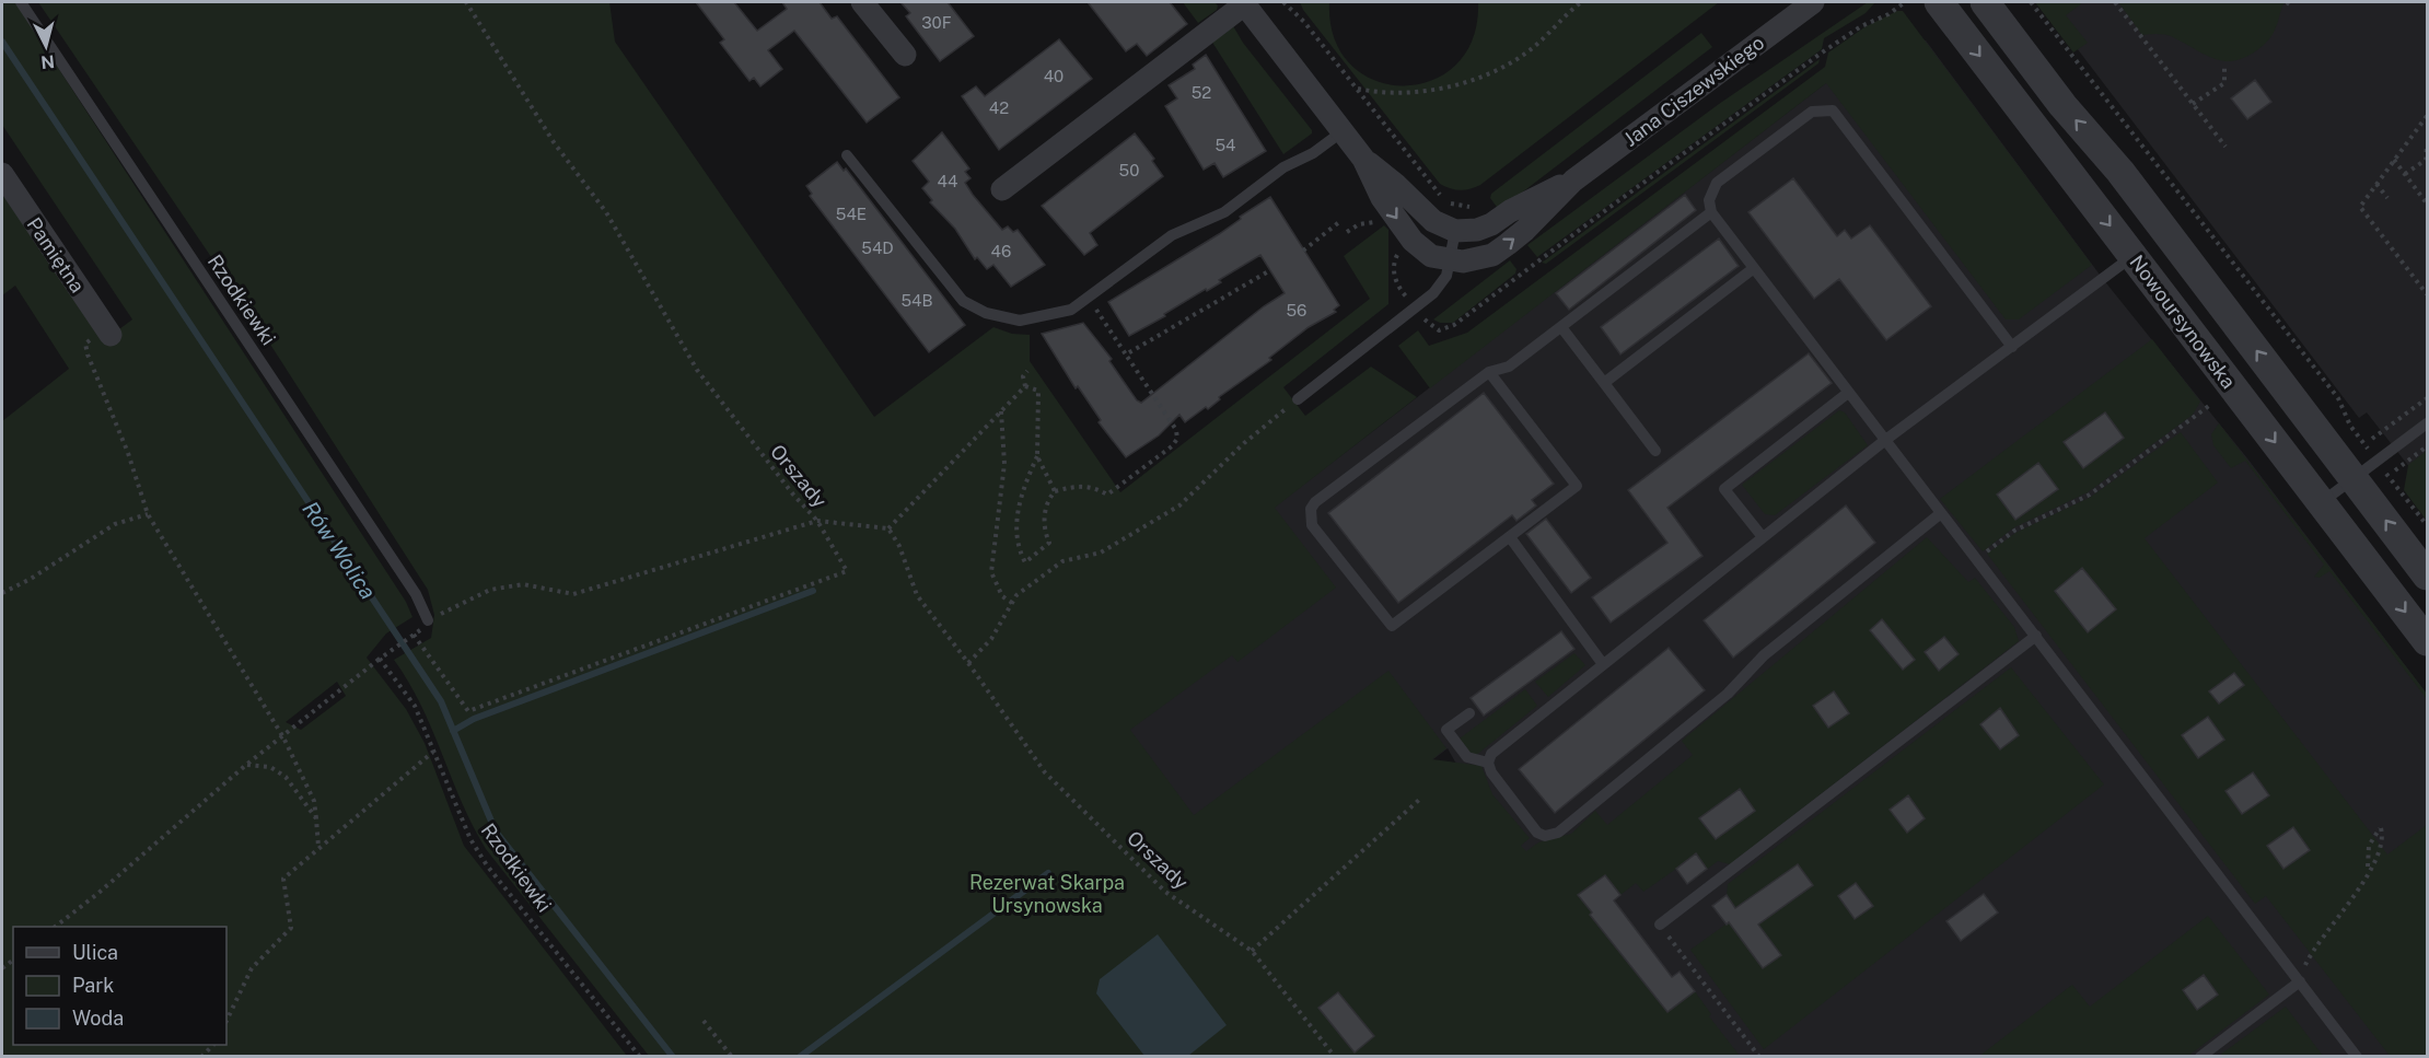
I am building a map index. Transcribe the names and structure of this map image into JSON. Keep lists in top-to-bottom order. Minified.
{"streets":{"street":["Jana Ciszewskiego","Pamiętna","Nowoursynowska"],"lane":["Rzodkiewki"],"path":["Orszady"]},"water":["Rów Wolica"],"parks":["Rezerwat Skarpa Ursynowska"],"house_numbers":["30F","40","52","42","54","50","44","54E","54D","46","54B","56"],"legend":["Ulica","Park","Woda"],"north":"bottom"}
